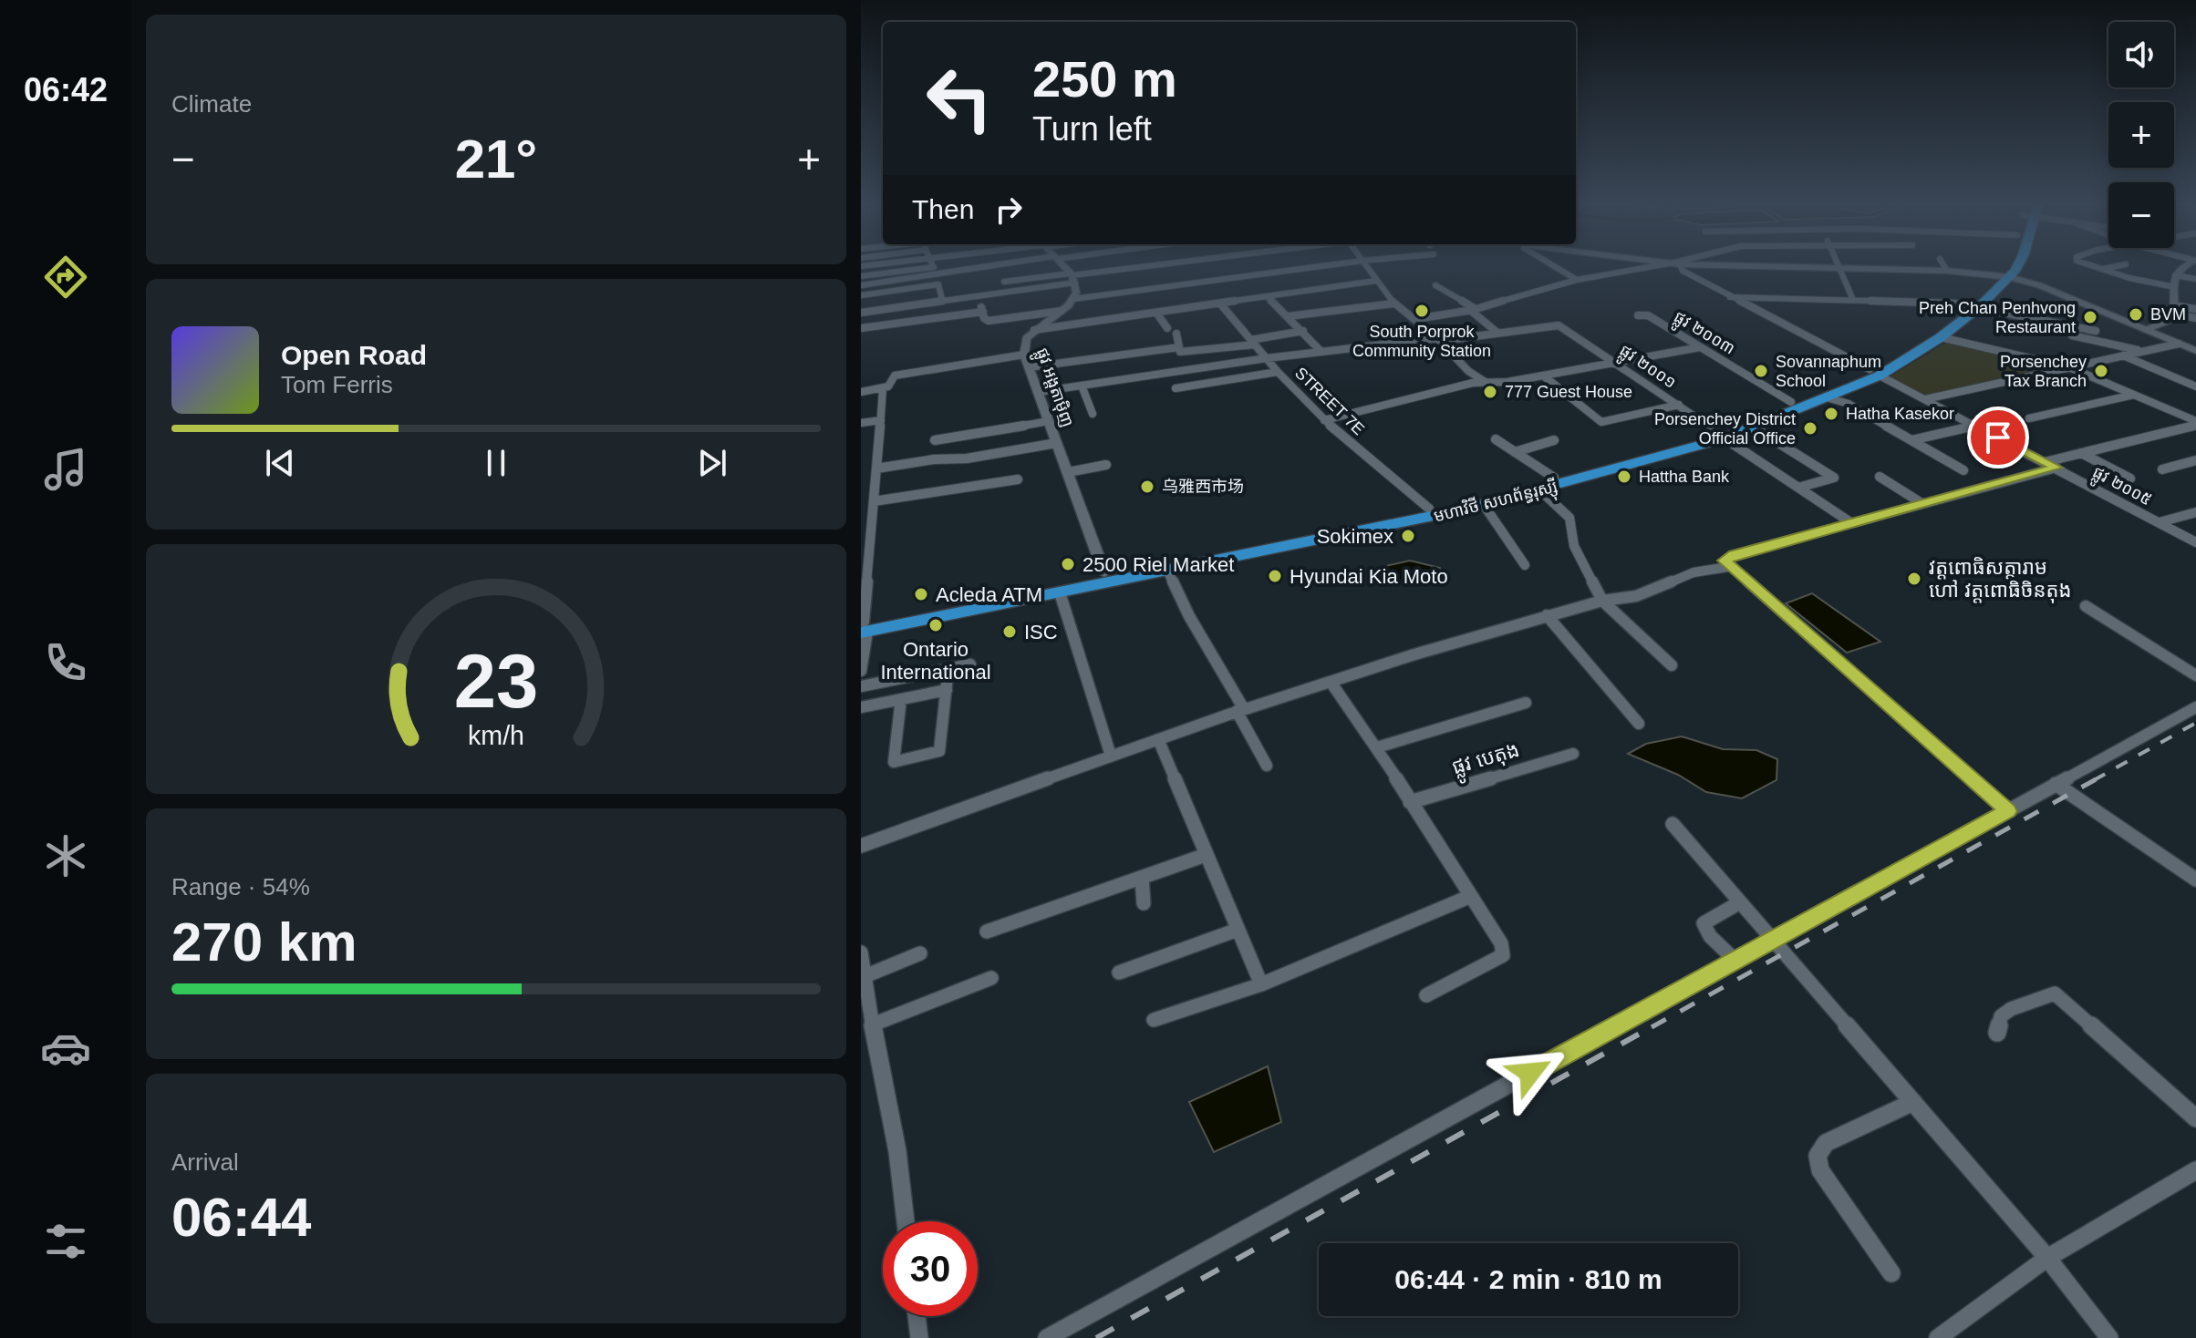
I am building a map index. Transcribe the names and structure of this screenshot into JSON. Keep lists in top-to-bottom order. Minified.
{"streets":{"highway":["មហាវិថី សហព័ន្ធរុស្ស៊ី"],"street":["ផ្លូវ ២០០៣","ផ្លូវ ២០០១","ផ្លូវ អង្តតាម៉ិញ","STREET 7E","ផ្លូវ ២០០៥","ផ្លូវ បេតុង"]},"crossings":[["ផ្លូវ ២០០៣","មហាវិថី សហព័ន្ធរុស្ស៊ី"],["ផ្លូវ ២០០១","មហាវិថី សហព័ន្ធរុស្ស៊ី"],["ផ្លូវ អង្តតាម៉ិញ","មហាវិថី សហព័ន្ធរុស្ស៊ី"],["STREET 7E","មហាវិថី សហព័ន្ធរុស្ស៊ី"],["ផ្លូវ ២០០៥","មហាវិថី សហព័ន្ធរុស្ស៊ី"]],"places":["South Porprok Community Station","BVM","Preh Chan Penhvong Restaurant","Sovannaphum School","Porsenchey Tax Branch","777 Guest House","Hatha Kasekor","Porsenchey District Official Office","Hattha Bank","乌雅西市场","Sokimex","2500 Riel Market","Hyundai Kia Moto","វត្តពោធិសត្តារាម ហៅ វត្តពោធិចិនតុង","Acleda ATM","Ontario International","ISC"],"page":{"tabs":"06:42","tile":["Climate",["Range · 54%","270 km"],["Arrival","06:44"]],"map_buttons":["+","−"],"turn":["250 m","Turn left"],"heat":["−","21°","+"],"then":"Then","song":["Open Road","Tom Ferris"],"limit":"30","trip":"06:44 · 2 min · 810 m","gauge":["23","km/h"]}}
